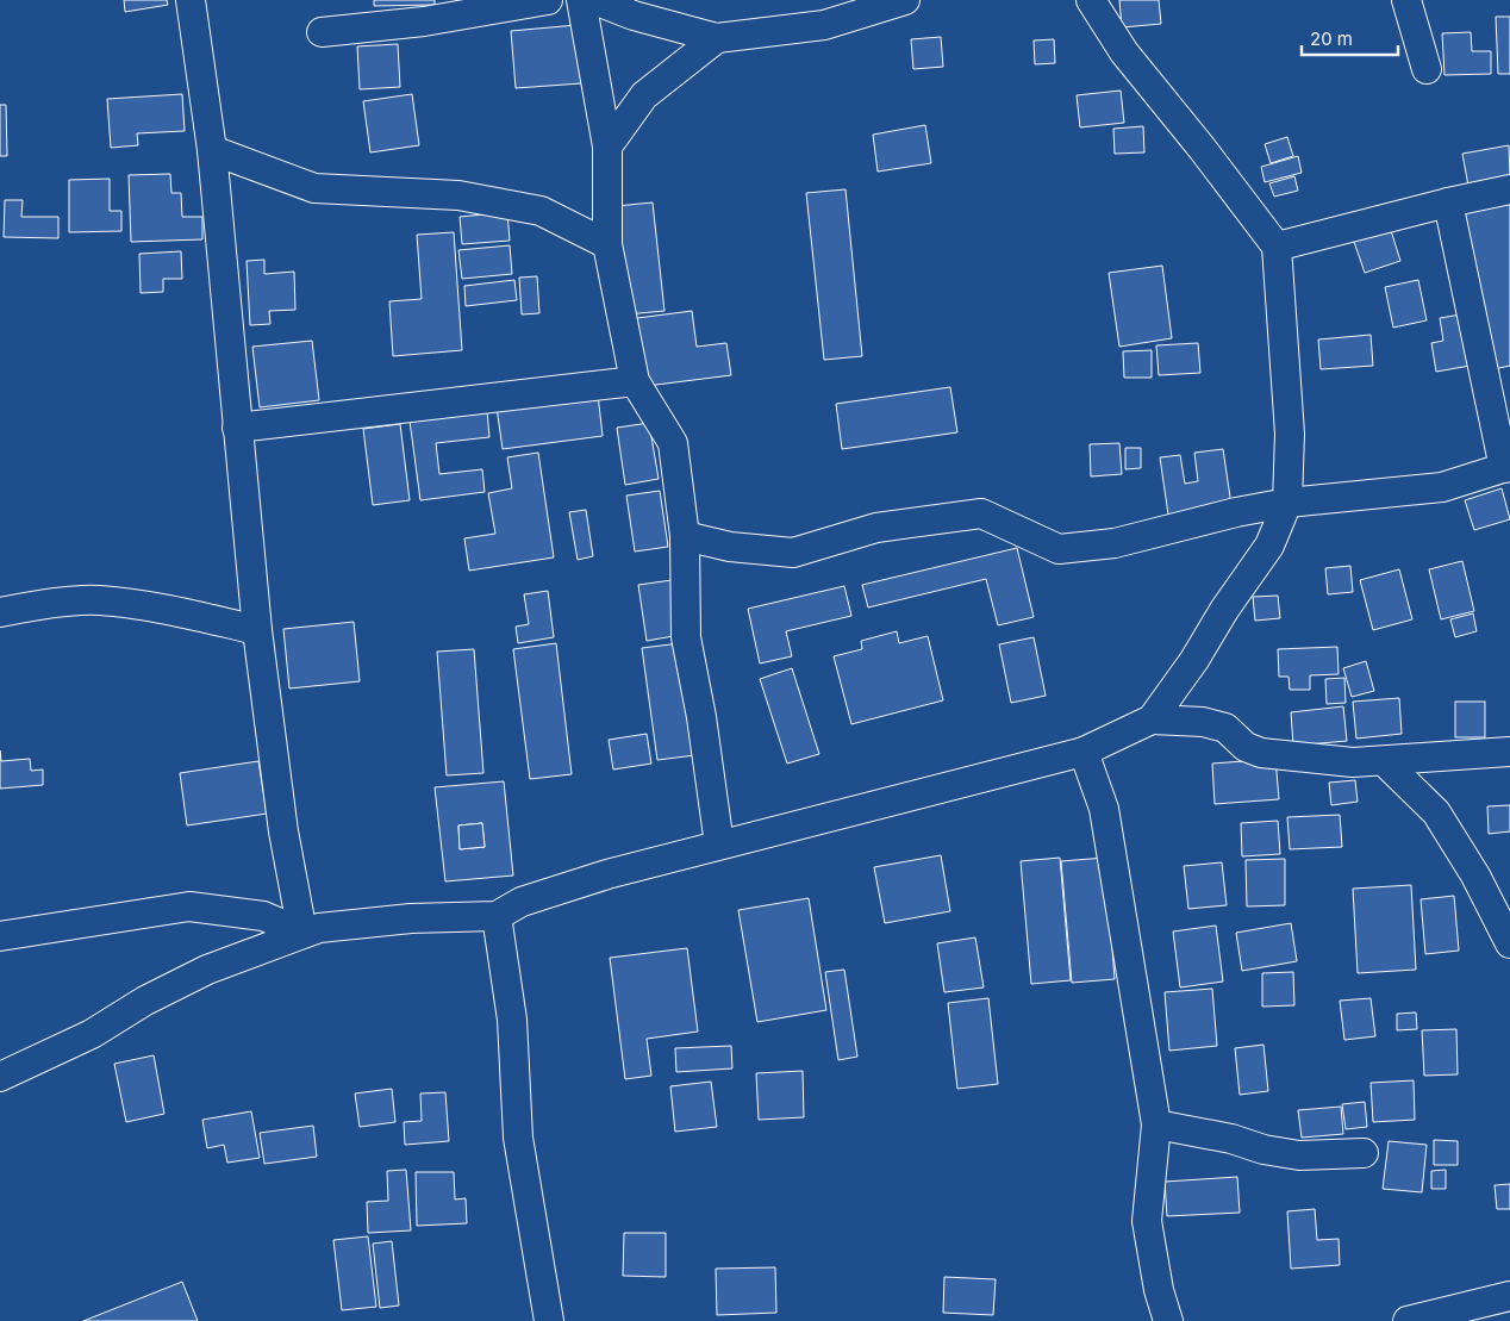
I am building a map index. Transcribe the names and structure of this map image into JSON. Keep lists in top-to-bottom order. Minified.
{"scale_bar":"20 m"}
